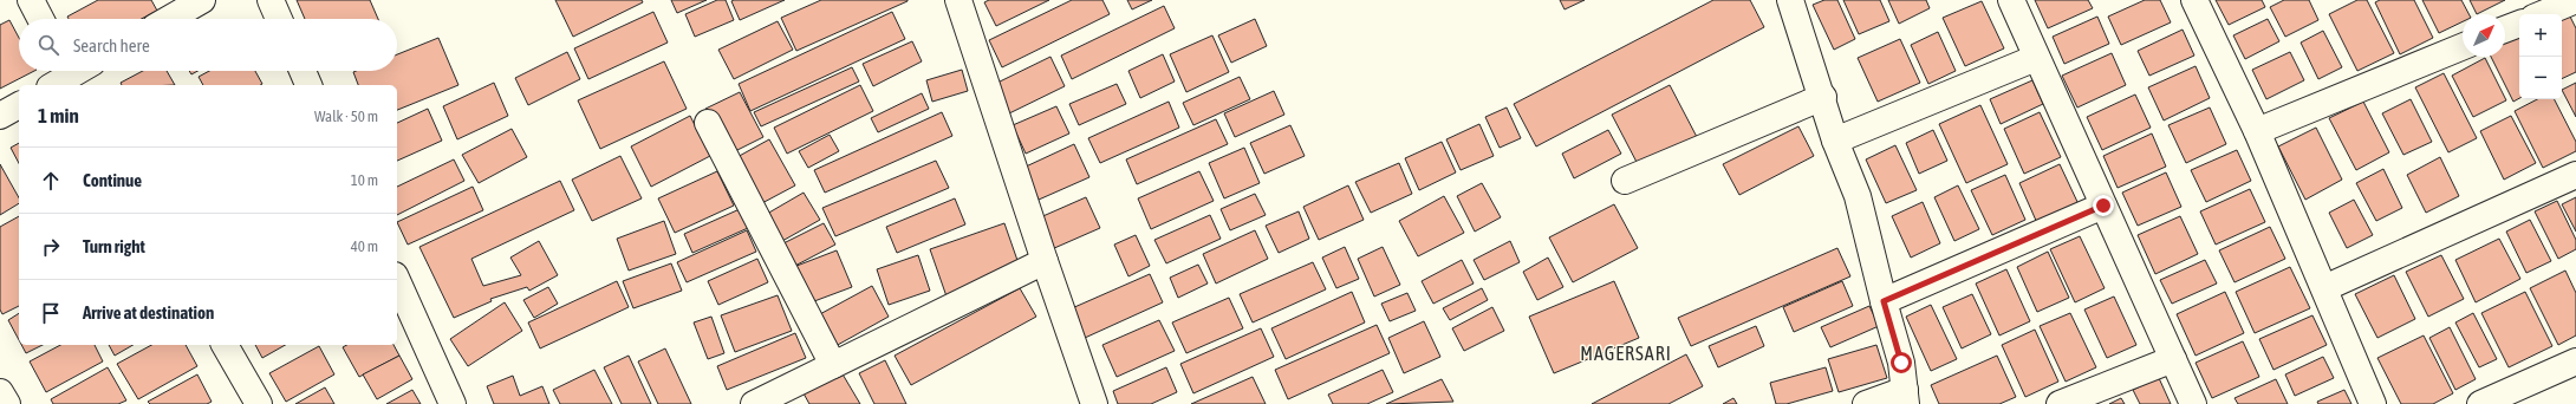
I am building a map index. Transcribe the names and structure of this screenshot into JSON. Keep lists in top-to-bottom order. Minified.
{"districts":["MAGERSARI"],"north":"top right","page":{"map_buttons":["+","−"],"search":"Search here","heading":["1 min","Walk · 50 m"],"list":[["Continue","10 m"],["Turn right","40 m"],"Arrive at destination"]}}
